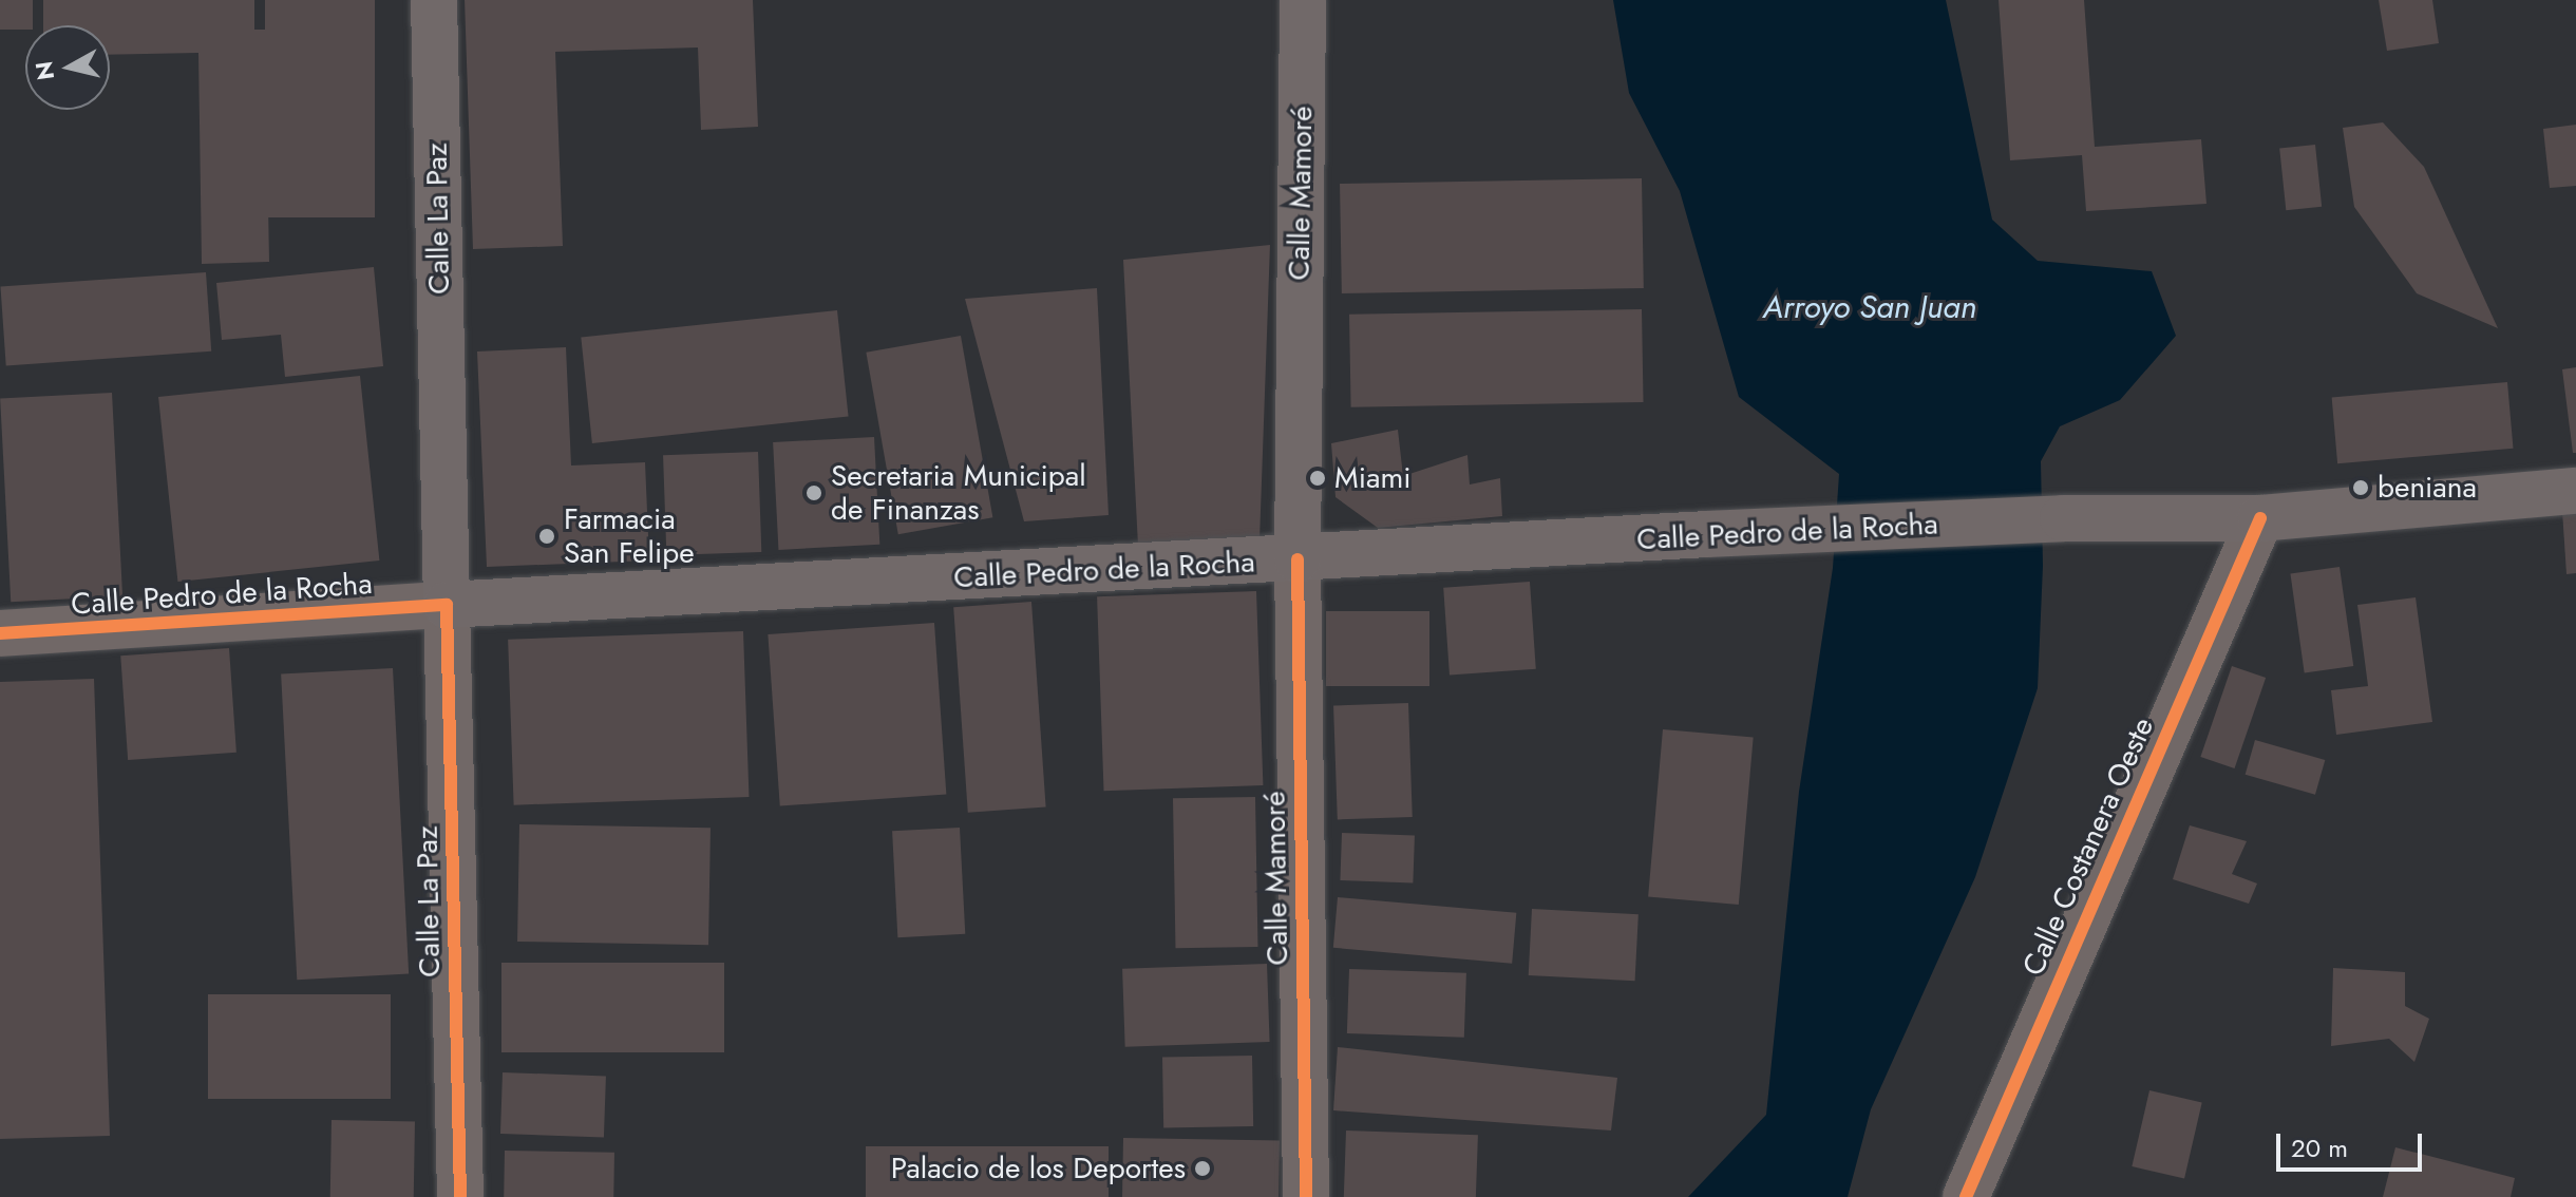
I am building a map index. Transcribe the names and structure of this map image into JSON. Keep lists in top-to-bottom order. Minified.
{"streets":{"main road":["Calle Mamoré","Calle La Paz","Calle Pedro de la Rocha"],"street":["Calle Costanera Oeste"]},"crossings":[["Calle Mamoré","Calle Pedro de la Rocha"],["Calle La Paz","Calle Pedro de la Rocha"],["Calle Pedro de la Rocha","Calle Costanera Oeste"]],"water":["Arroyo San Juan"],"places":["Miami","beniana","Secretaria Municipal de Finanzas","Farmacia San Felipe","Palacio de los Deportes"],"scale_bar":"20 m","north":"left"}
